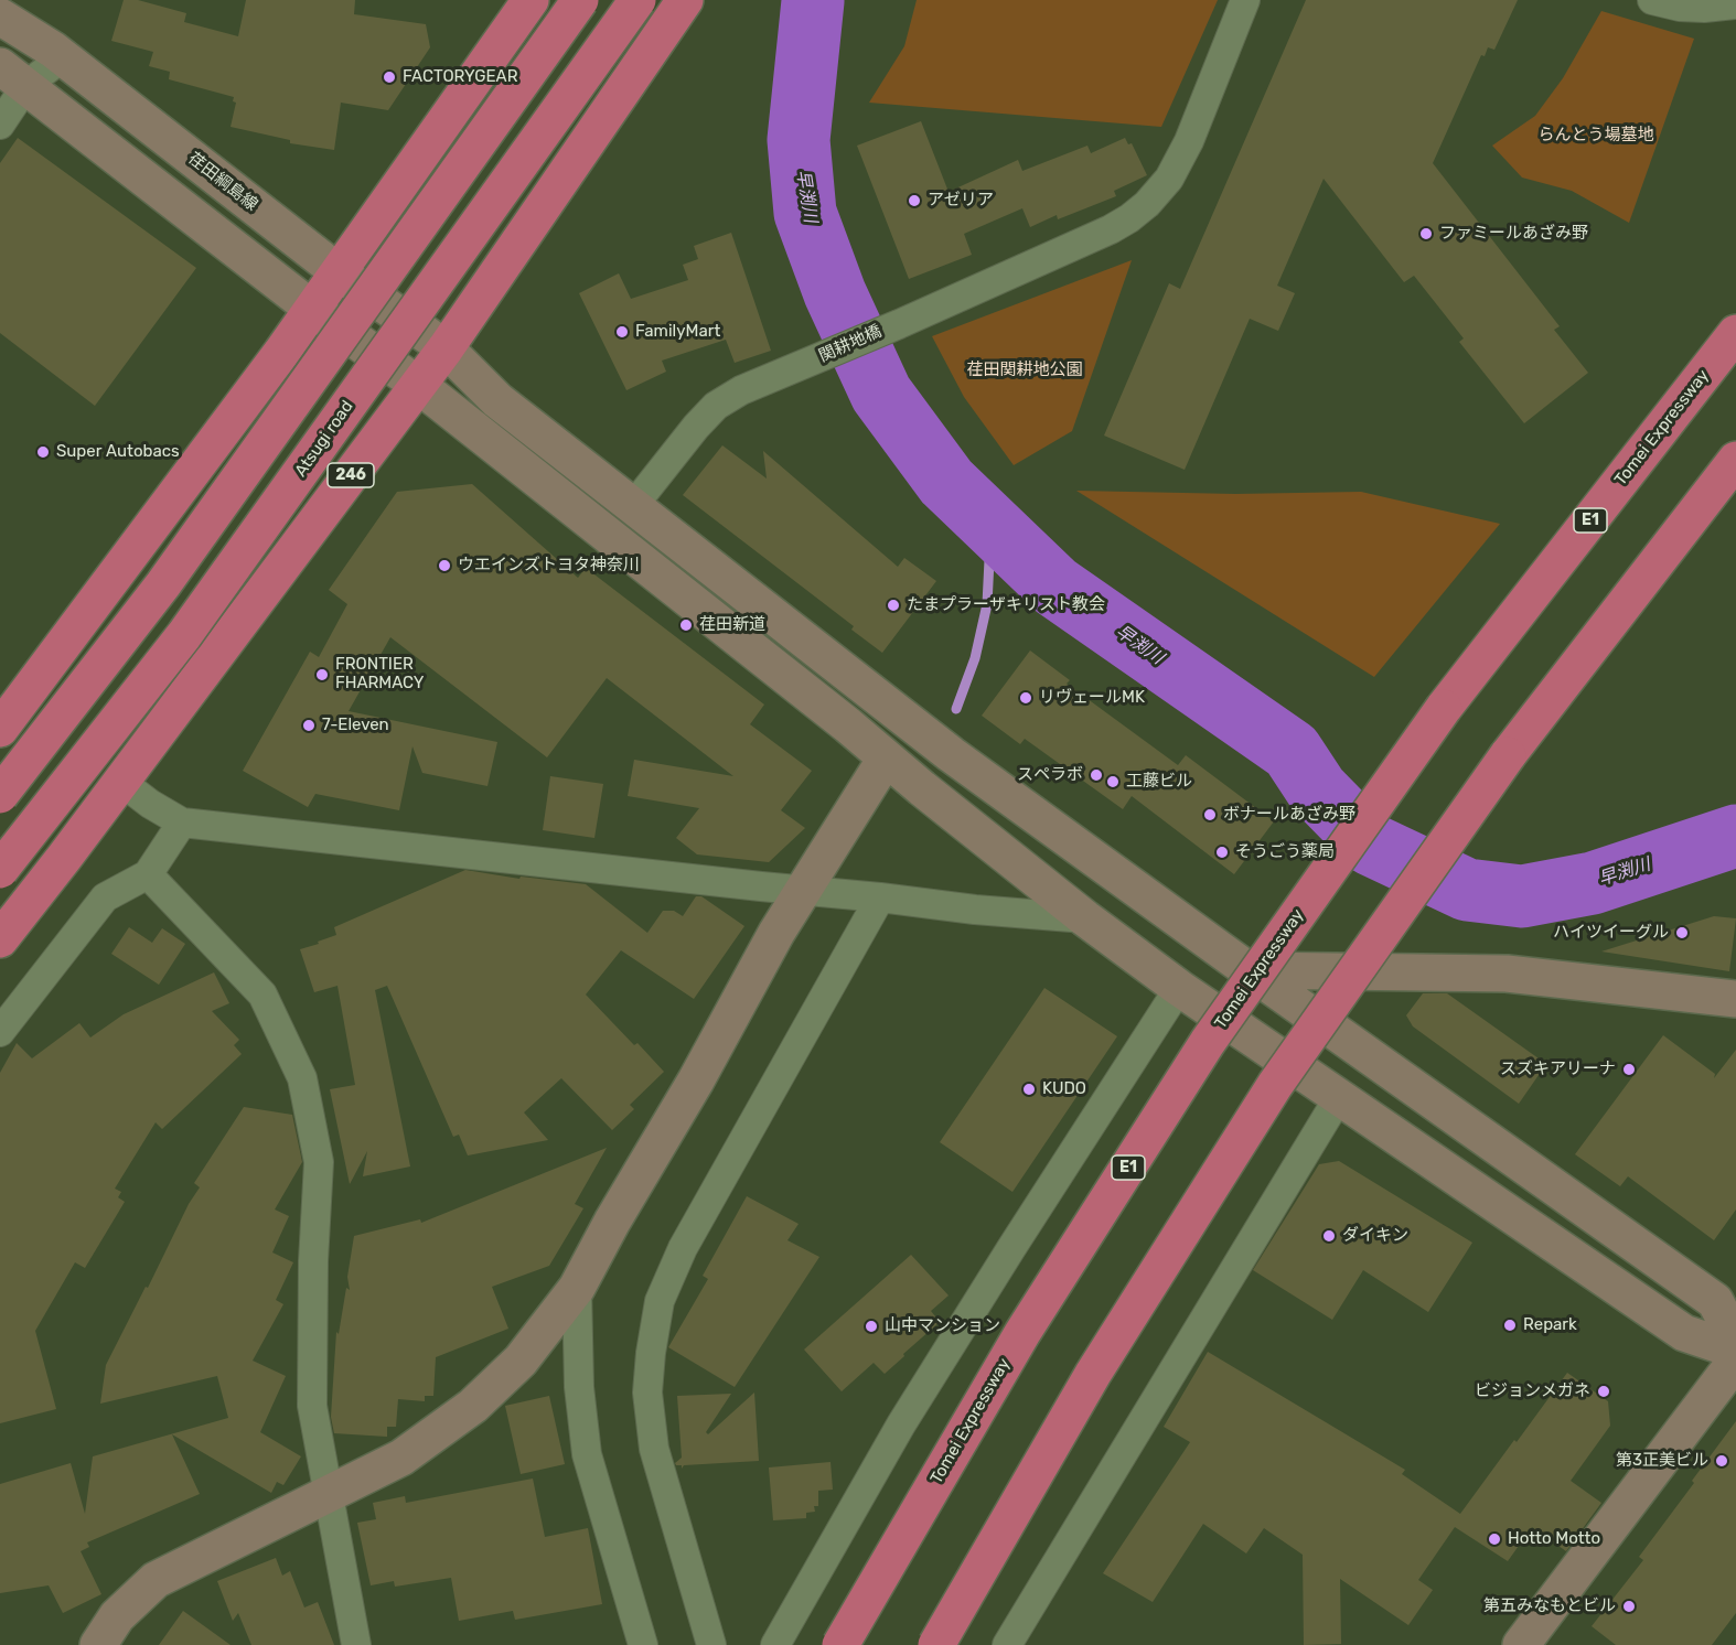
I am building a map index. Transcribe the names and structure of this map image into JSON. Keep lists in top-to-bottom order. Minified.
{"streets":{"highway":["Tomei Expressway","Atsugi road","246","E1"],"street":["荏田綱島線","関耕地橋"]},"crossings":[["荏田綱島線","関耕地橋"],["荏田綱島線","246"]],"water":["早渕川"],"parks":["らんとう場墓地","荏田関耕地公園"],"places":["FACTORYGEAR","アゼリア","ファミールあざみ野","FamilyMart","Super Autobacs","ウエインズトヨタ神奈川","たまプラーザキリスト教会","荏田新道","FRONTIER FHARMACY","リヴェールMK","7-Eleven","スペラボ","工藤ビル","ボナールあざみ野","そうごう薬局","ハイツイーグル","スズキアリーナ","KUDO","ダイキン","Repark","山中マンション","ビジョンメガネ","第3正美ビル","Hotto Motto","第五みなもとビル"]}
